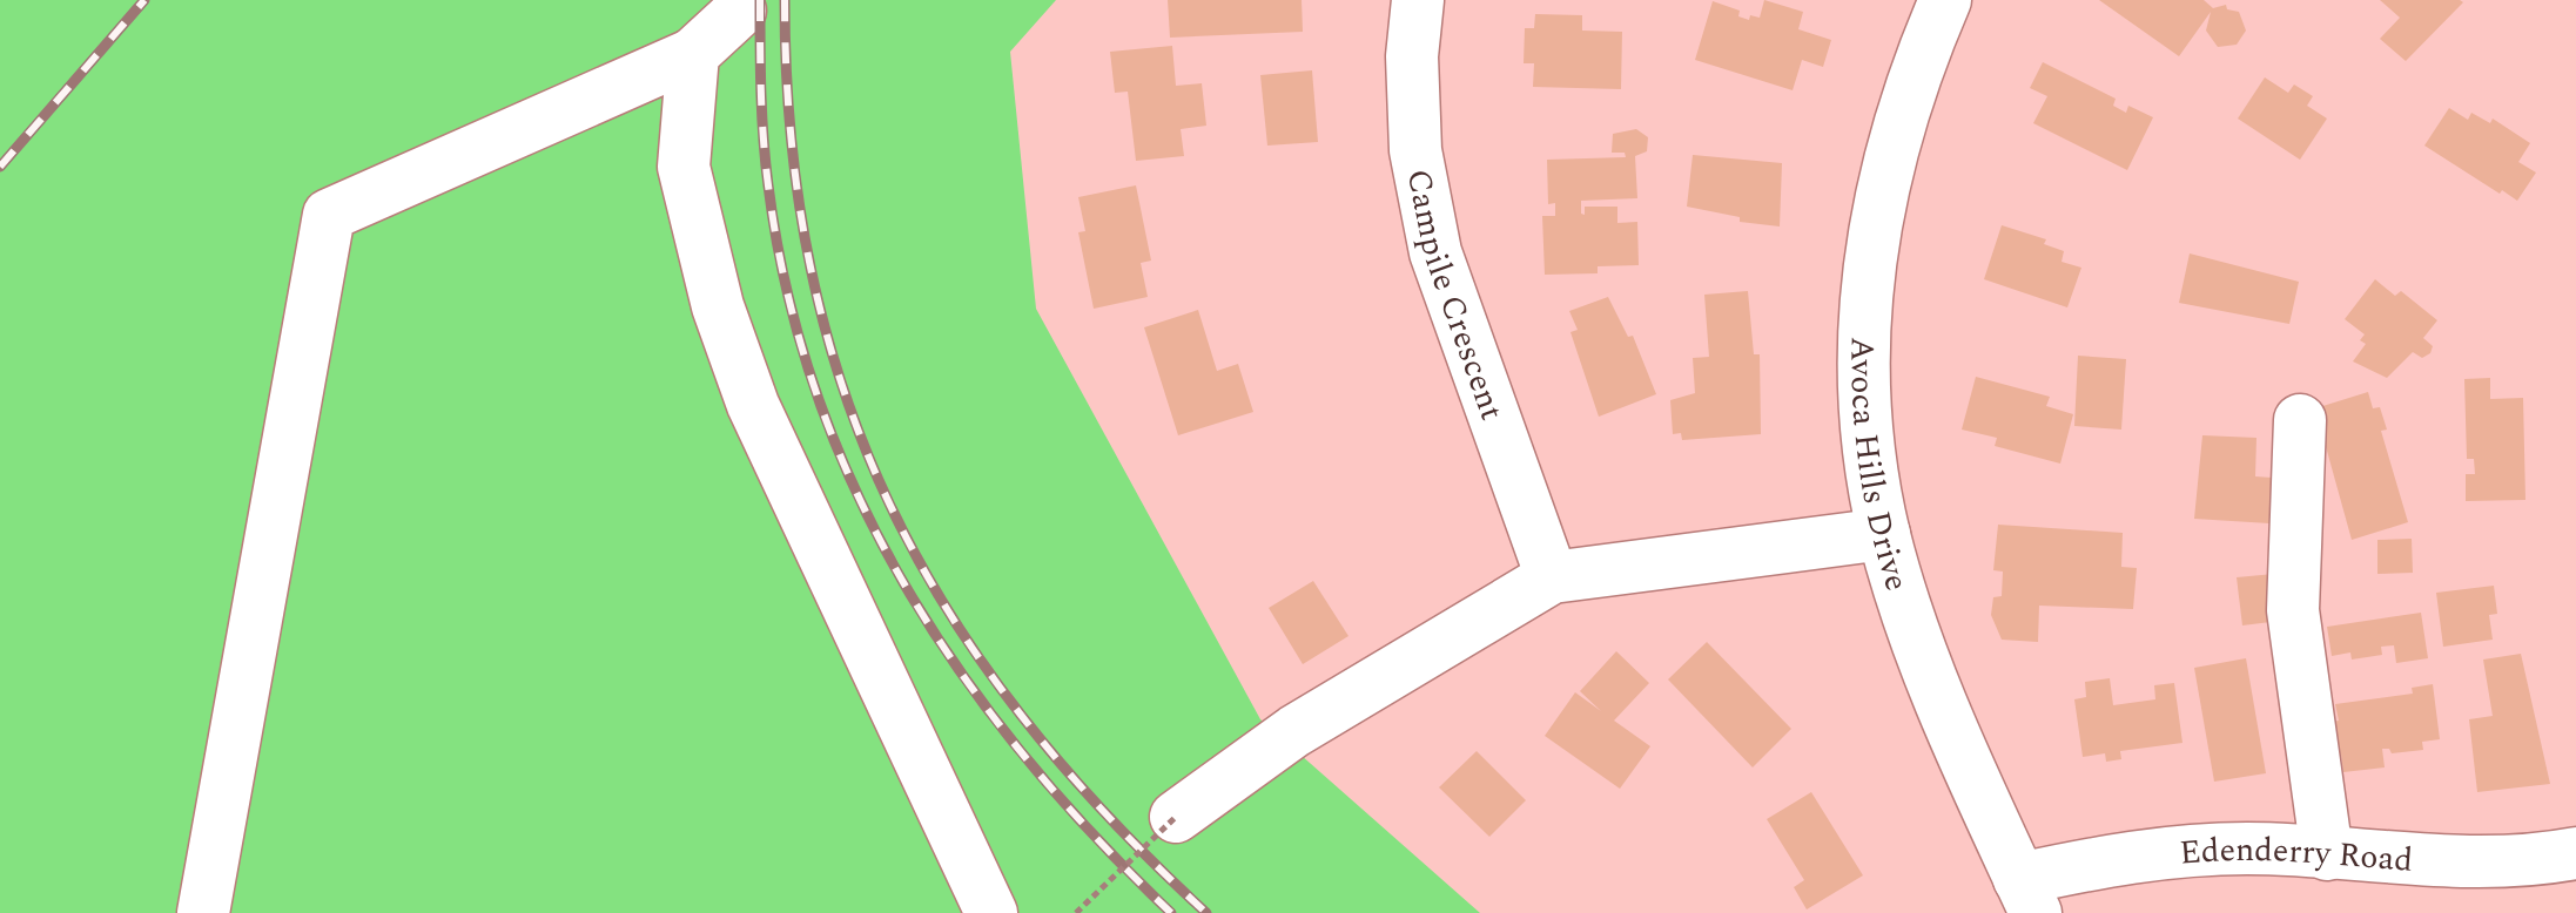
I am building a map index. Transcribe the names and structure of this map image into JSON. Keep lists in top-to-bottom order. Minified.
{"streets":{"street":["Campile Crescent","Avoca Hills Drive","Edenderry Road"]},"crossings":[["Avoca Hills Drive","Edenderry Road"]]}
